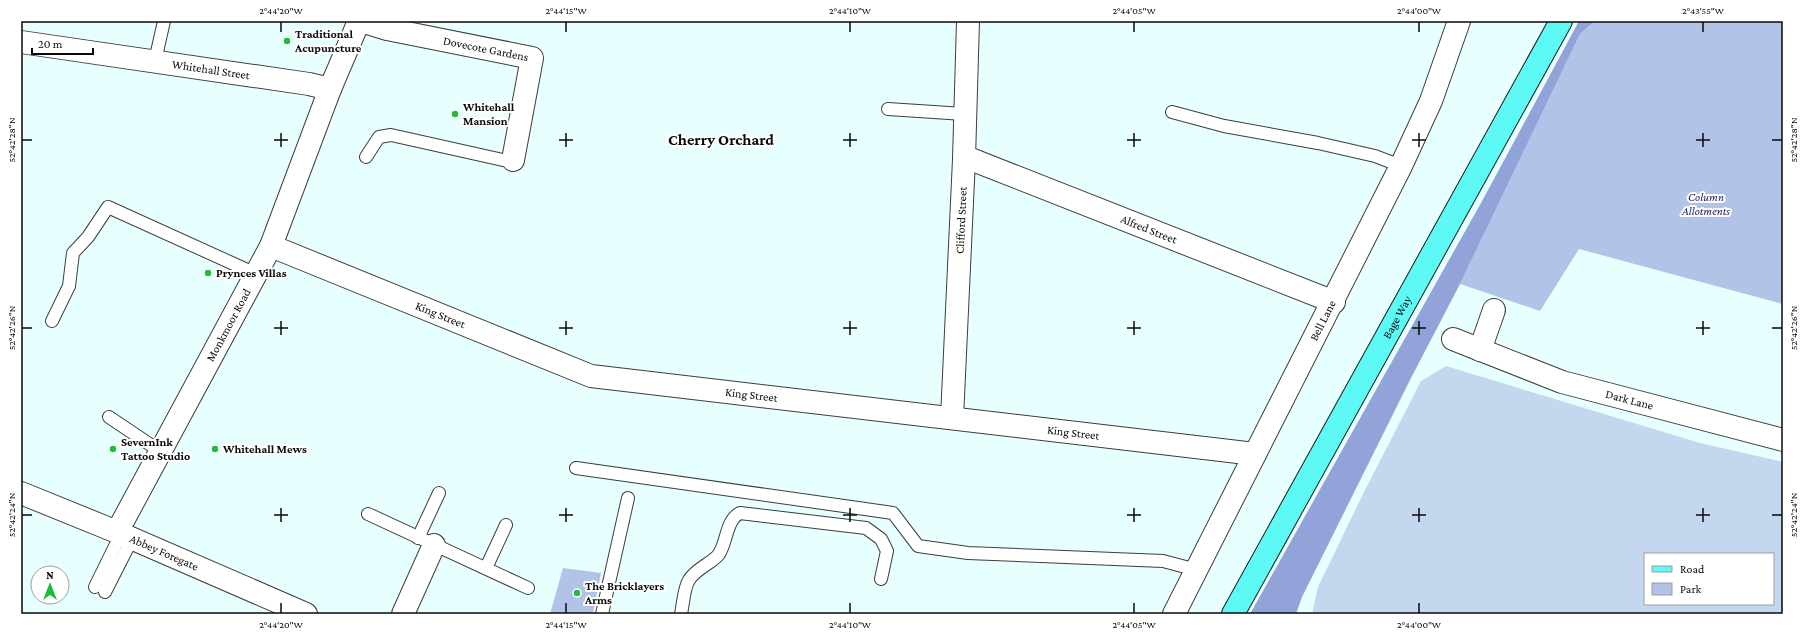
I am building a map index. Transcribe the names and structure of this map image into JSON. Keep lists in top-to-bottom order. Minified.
{"streets":{"main road":["Bage Way"],"street":["Dovecote Gardens","Whitehall Street","Clifford Street","Alfred Street","King Street","Bell Lane","Monkmoor Road","Dark Lane","Abbey Foregate"]},"crossings":[["Dovecote Gardens","Monkmoor Road"],["Whitehall Street","Monkmoor Road"],["Clifford Street","Alfred Street"],["Clifford Street","King Street"],["Alfred Street","Bell Lane"],["King Street","Bell Lane"],["King Street","Monkmoor Road"],["Monkmoor Road","Abbey Foregate"]],"districts":["Cherry Orchard"],"parks":["Column Allotments"],"places":["Traditional Acupuncture","Whitehall Mansion","Prynces Villas","SevernInk Tattoo Studio","Whitehall Mews","The Bricklayers Arms"],"legend":["Road","Park"],"scale_bar":"20 m","north":"top","coordinates":["2°44'20\"W","2°44'15\"W","2°44'10\"W","2°44'05\"W","2°44'00\"W","2°43'55\"W","52°42'28\"N","52°42'26\"N","52°42'24\"N"]}
